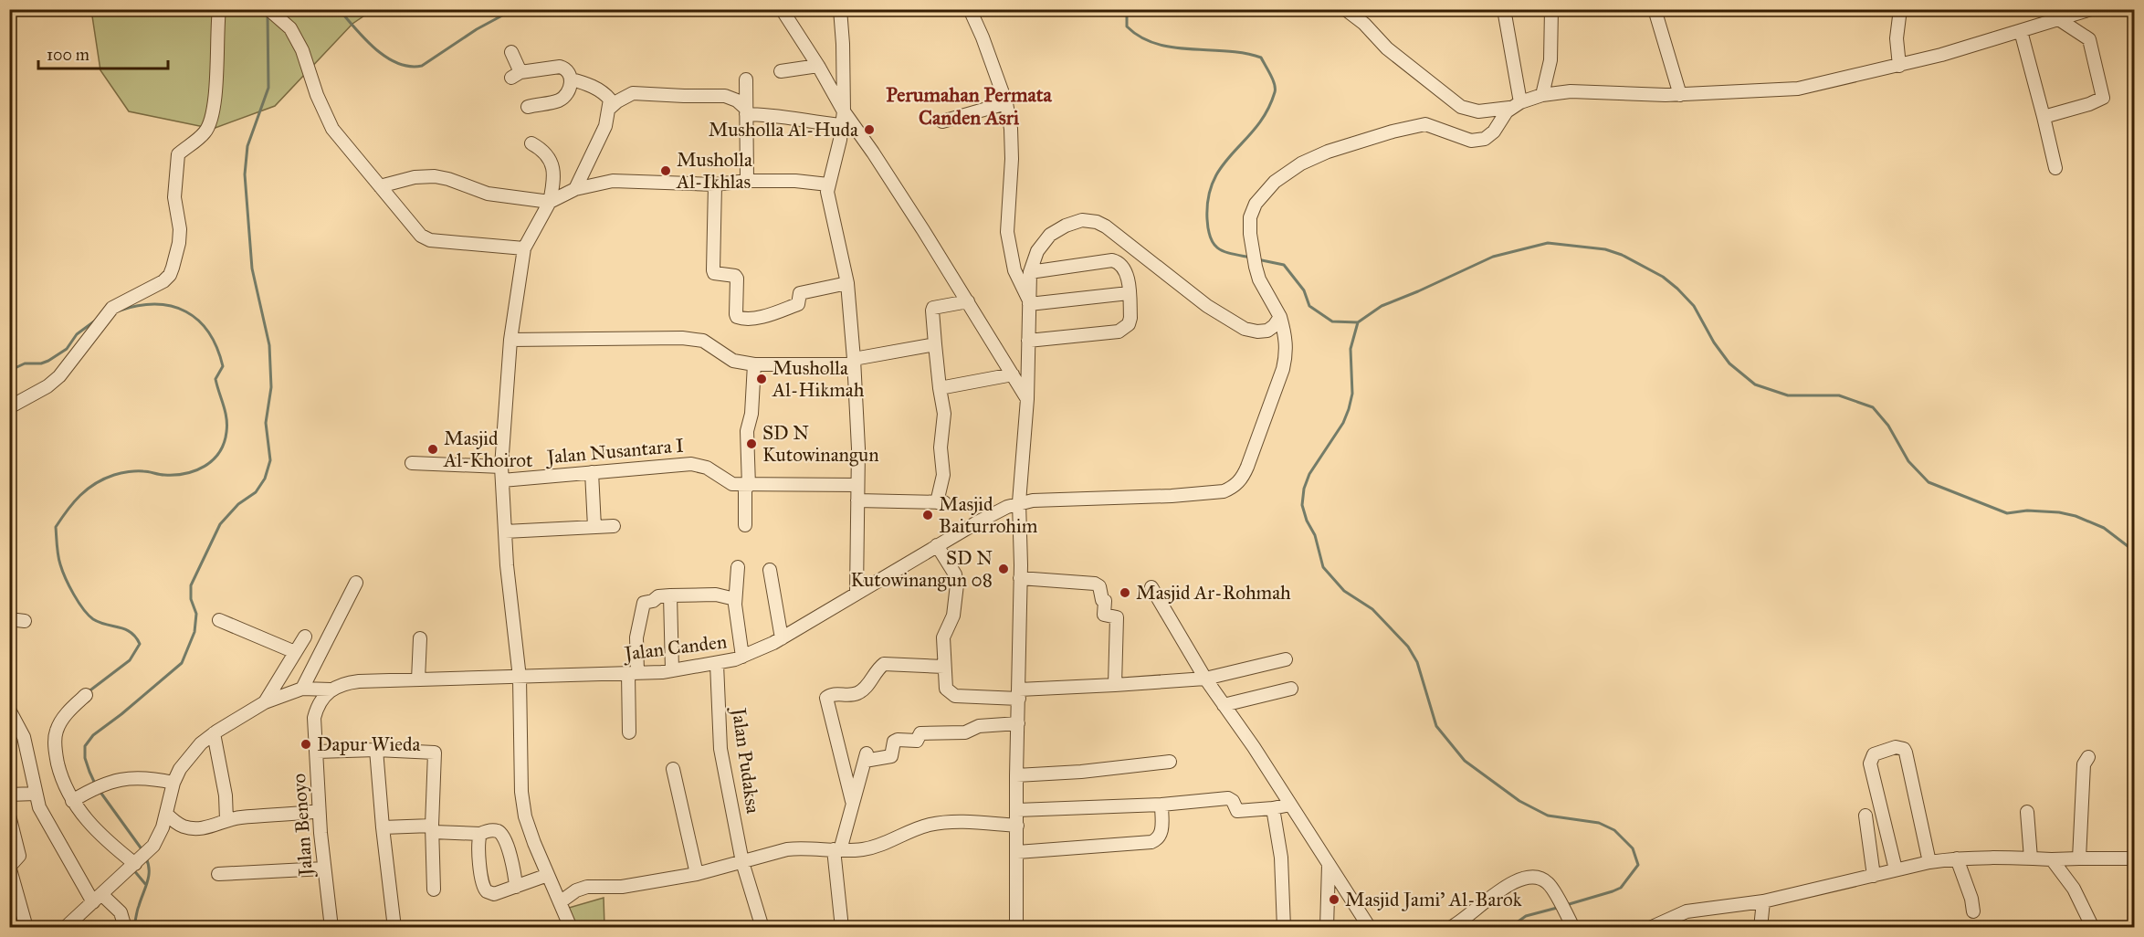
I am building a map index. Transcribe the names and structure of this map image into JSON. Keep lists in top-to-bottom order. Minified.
{"streets":{"street":["Jalan Nusantara I","Jalan Canden","Jalan Pudaksa","Jalan Benoyo"]},"crossings":[["Jalan Canden","Jalan Pudaksa"],["Jalan Canden","Jalan Benoyo"]],"districts":["Perumahan Permata Canden Asri"],"places":["Musholla Al-Huda","Musholla Al-Ikhlas","Musholla Al-Hikmah","SD N Kutowinangun","Masjid Al-Khoirot","Masjid Baiturrohim","SD N Kutowinangun 08","Masjid Ar-Rohmah","Dapur Wieda","Masjid Jami' Al-Barok"],"scale_bar":"100 m"}
